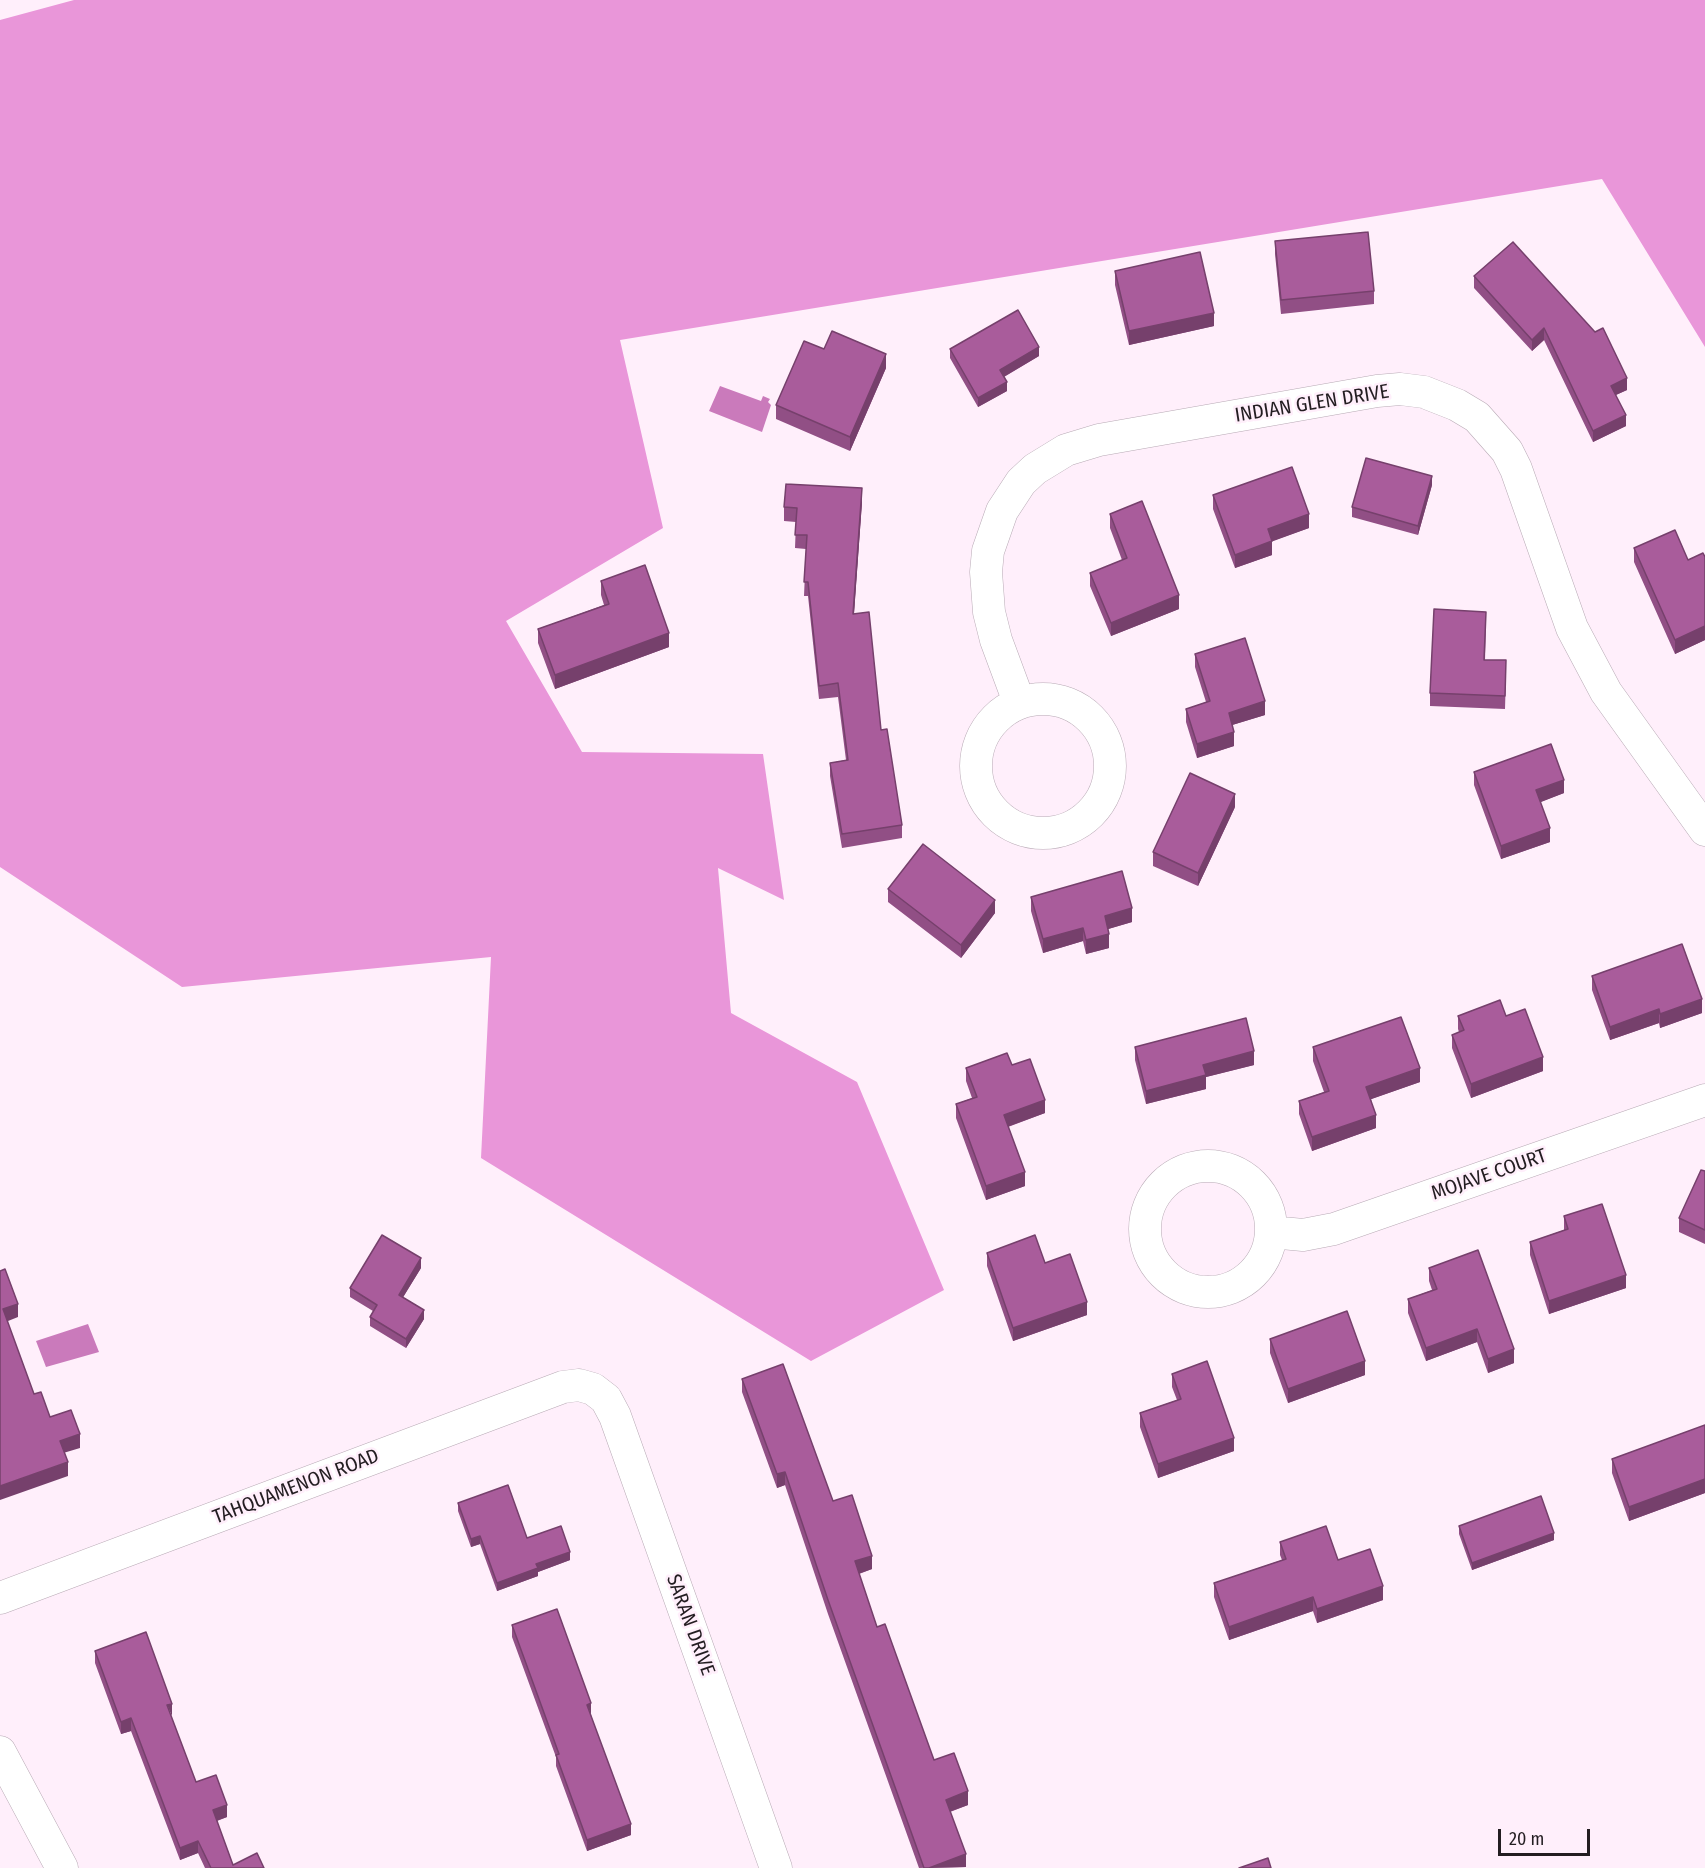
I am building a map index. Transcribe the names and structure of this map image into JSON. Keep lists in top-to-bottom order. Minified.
{"streets":{"street":["INDIAN GLEN DRIVE","MOJAVE COURT","TAHQUAMENON ROAD","SARAN DRIVE"]},"crossings":[["TAHQUAMENON ROAD","SARAN DRIVE"]],"scale_bar":"20 m"}
